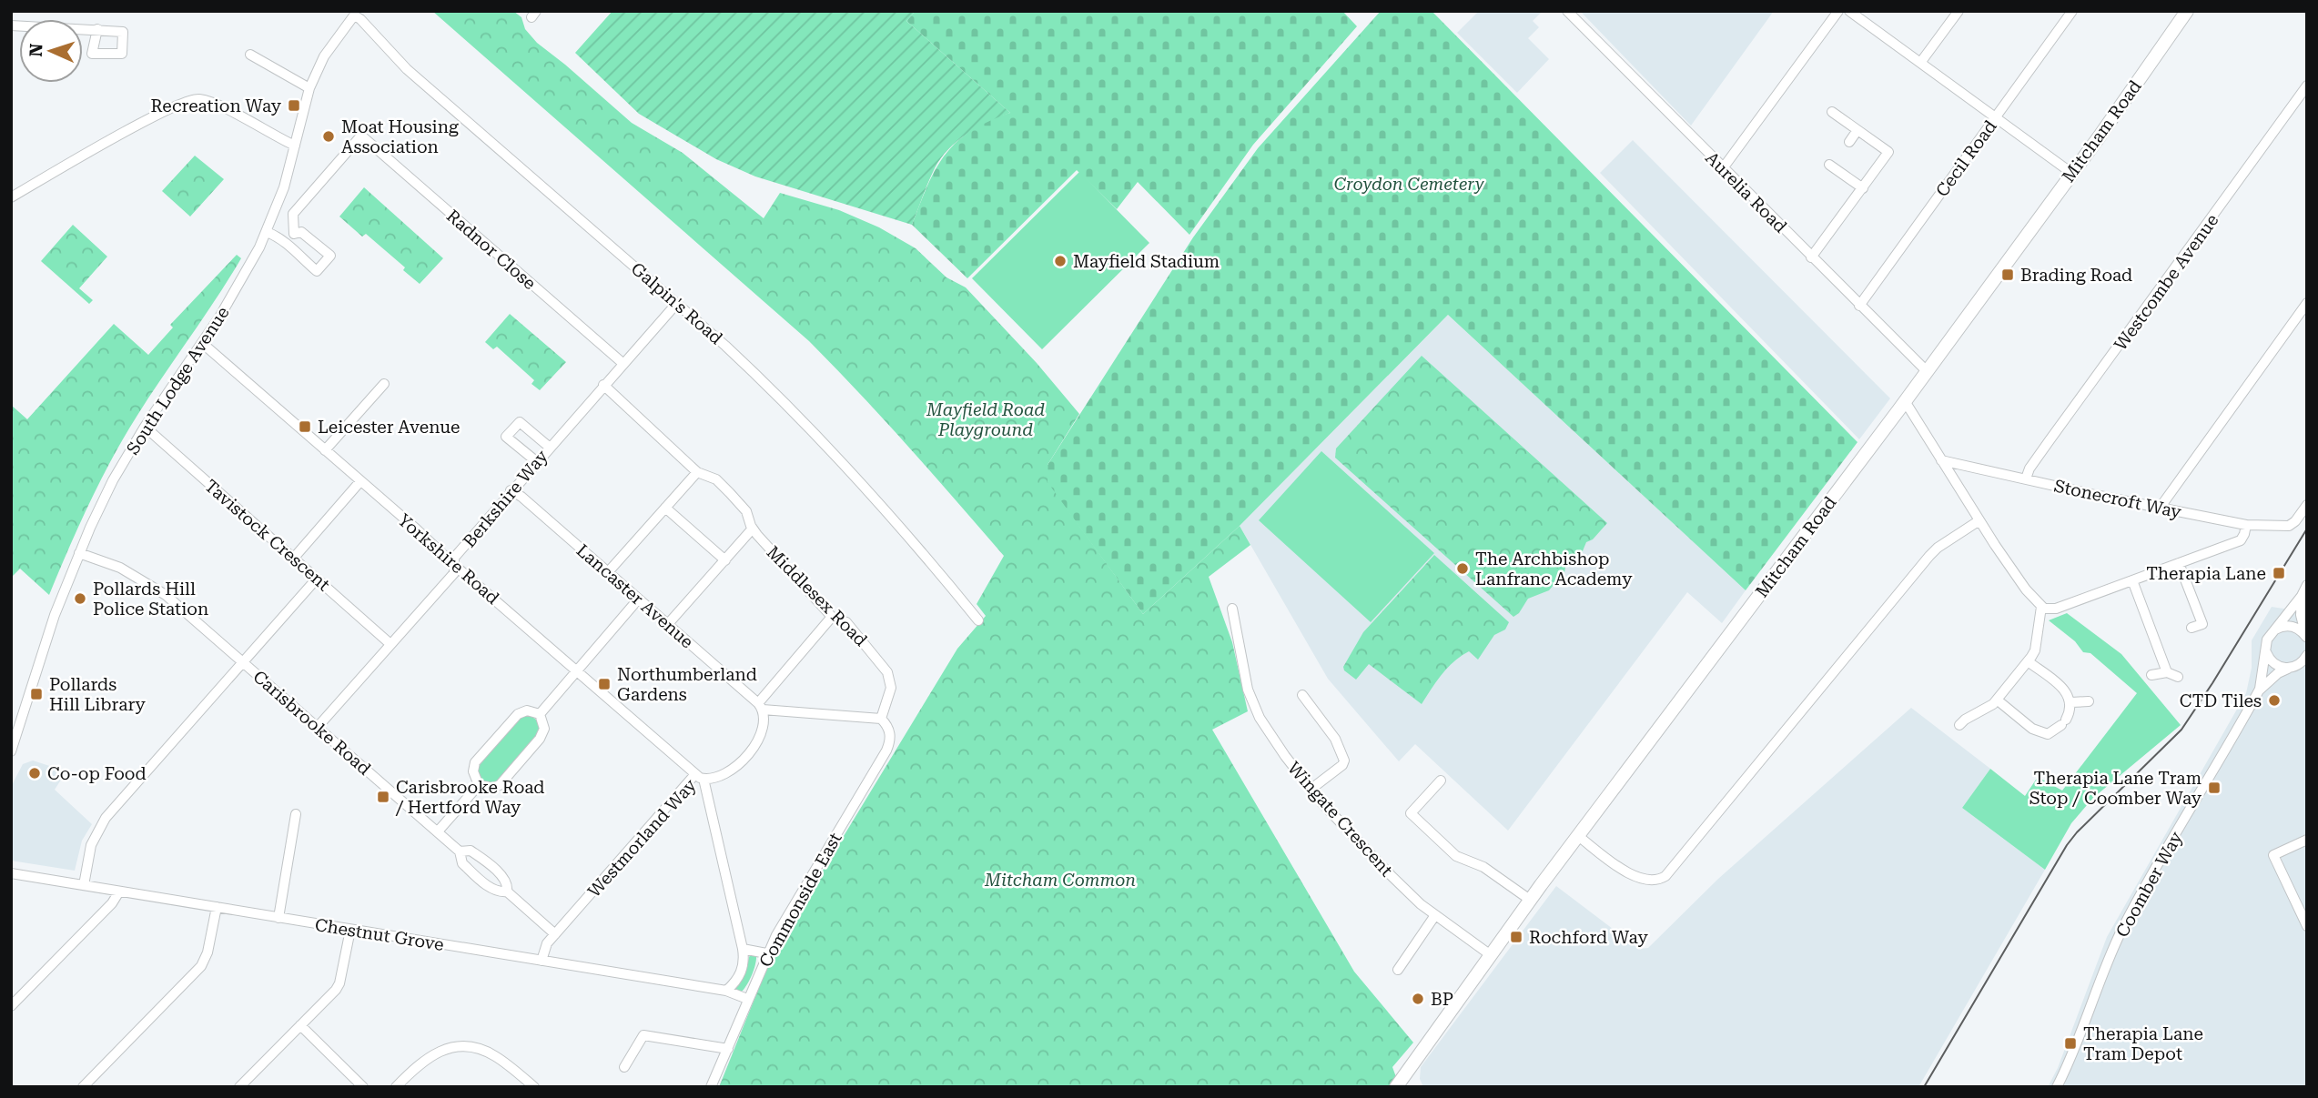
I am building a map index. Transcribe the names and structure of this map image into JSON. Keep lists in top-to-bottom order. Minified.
{"streets":{"main road":["Mitcham Road"],"street":["Cecil Road","Aurelia Road","Radnor Close","Westcombe Avenue","Galpin's Road","South Lodge Avenue","Berkshire Way","Stonecroft Way","Tavistock Crescent","Yorkshire Road","Lancaster Avenue","Middlesex Road","Carisbrooke Road","Wingate Crescent","Westmorland Way","Coomber Way","Commonside East","Chestnut Grove"]},"crossings":[["Mitcham Road","Aurelia Road"],["Mitcham Road","Wingate Crescent"],["Cecil Road","Aurelia Road"],["Radnor Close","South Lodge Avenue"],["Radnor Close","Berkshire Way"],["Westcombe Avenue","Stonecroft Way"],["Galpin's Road","South Lodge Avenue"],["Galpin's Road","Berkshire Way"],["South Lodge Avenue","Tavistock Crescent"],["South Lodge Avenue","Yorkshire Road"],["South Lodge Avenue","Carisbrooke Road"],["Berkshire Way","Tavistock Crescent"],["Berkshire Way","Yorkshire Road"],["Berkshire Way","Lancaster Avenue"],["Berkshire Way","Middlesex Road"],["Berkshire Way","Carisbrooke Road"],["Yorkshire Road","Westmorland Way"],["Lancaster Avenue","Westmorland Way"],["Middlesex Road","Westmorland Way"],["Middlesex Road","Commonside East"],["Carisbrooke Road","Westmorland Way"],["Westmorland Way","Chestnut Grove"],["Commonside East","Chestnut Grove"]],"parks":["Croydon Cemetery","Mayfield Road Playground","Mitcham Common"],"places":{"transit":["Recreation Way","Brading Road","Leicester Avenue","Therapia Lane","Northumberland Gardens","Pollards Hill Library","Therapia Lane Tram Stop / Coomber Way","Carisbrooke Road / Hertford Way","Rochford Way","Therapia Lane Tram Depot"],"other":["Moat Housing Association","Mayfield Stadium","The Archbishop Lanfranc Academy","Pollards Hill Police Station","CTD Tiles","Co-op Food","BP"]},"north":"left"}
